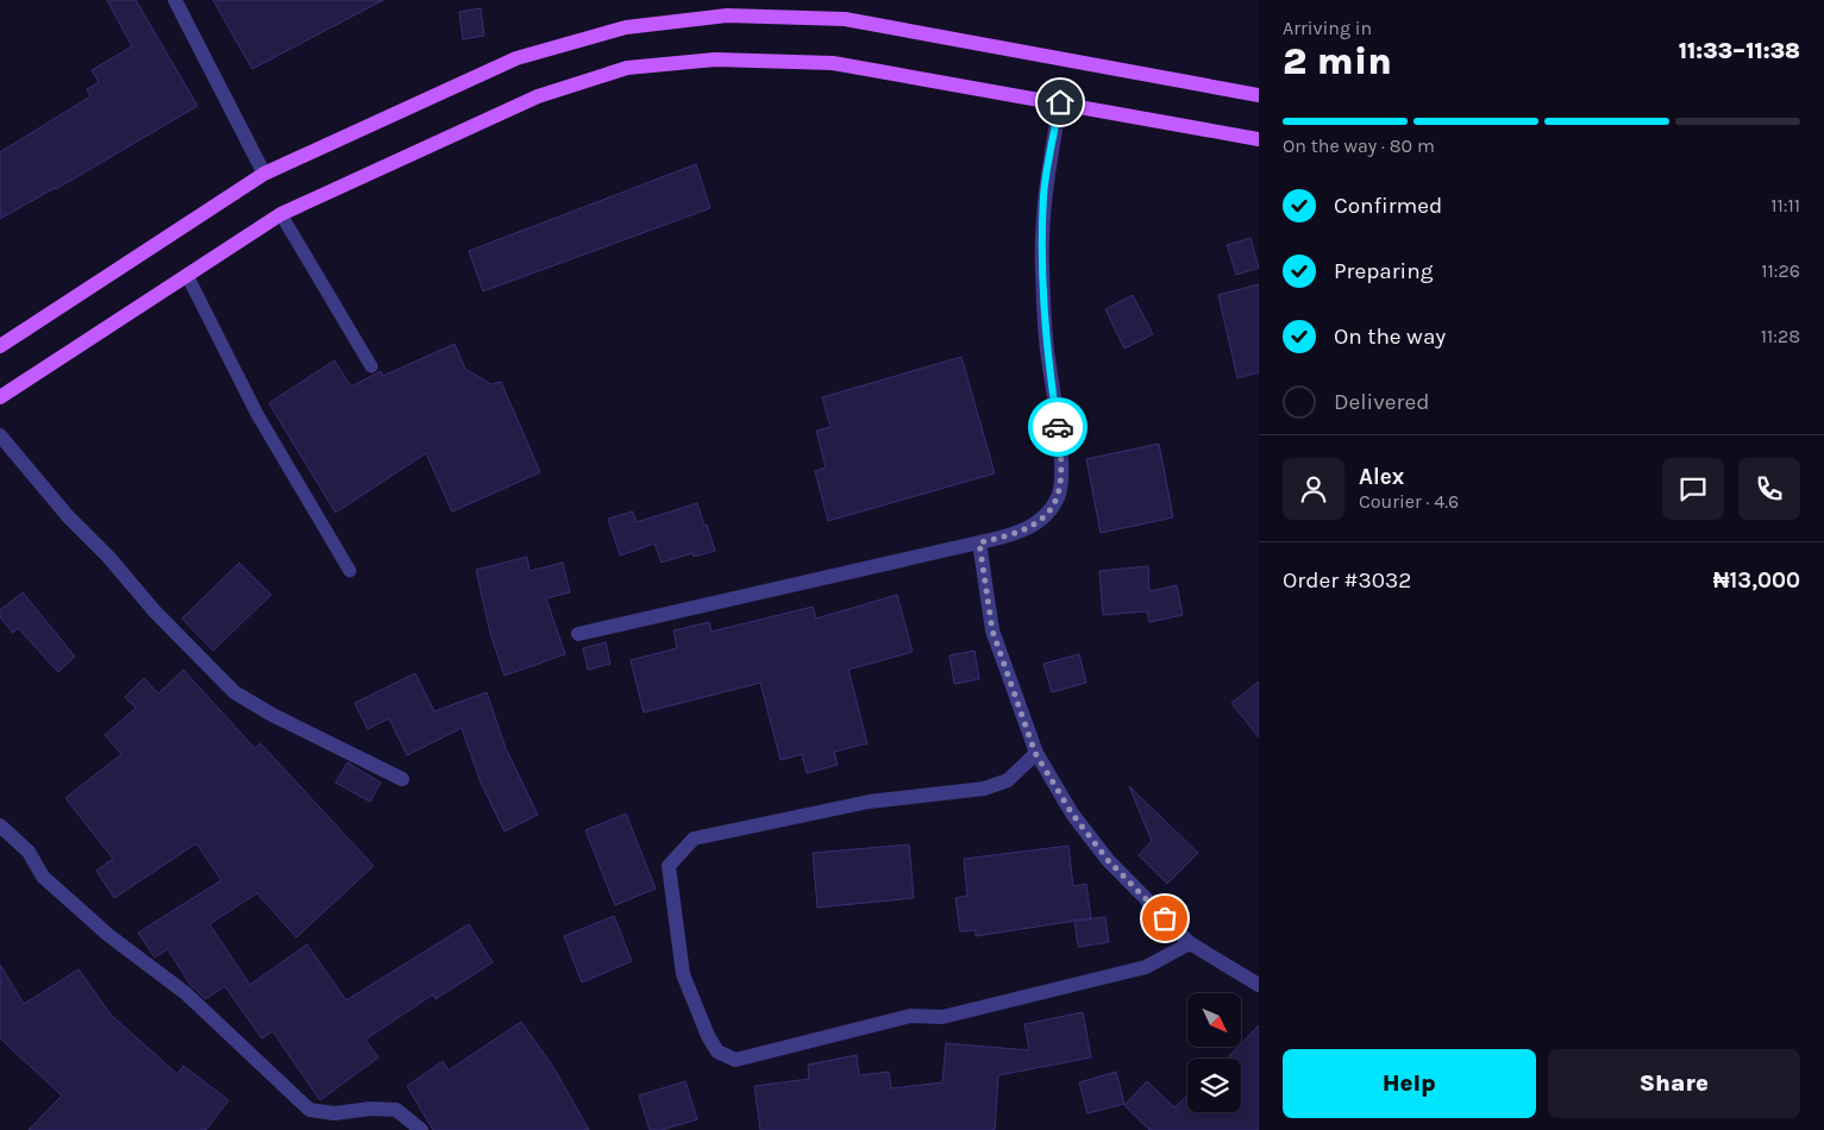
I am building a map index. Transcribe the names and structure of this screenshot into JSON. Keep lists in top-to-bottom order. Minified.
{"north":"bottom right","page":{"heading":["2 min","Arriving in","11:33–11:38"],"panel":["Alex","Courier · 4.6","Order #3032","₦13,000"],"bar":"On the way · 80 m","list":[["Confirmed","11:11"],["Preparing","11:26"],["On the way","11:28"],"Delivered"],"buttons":["Help","Share"]}}
